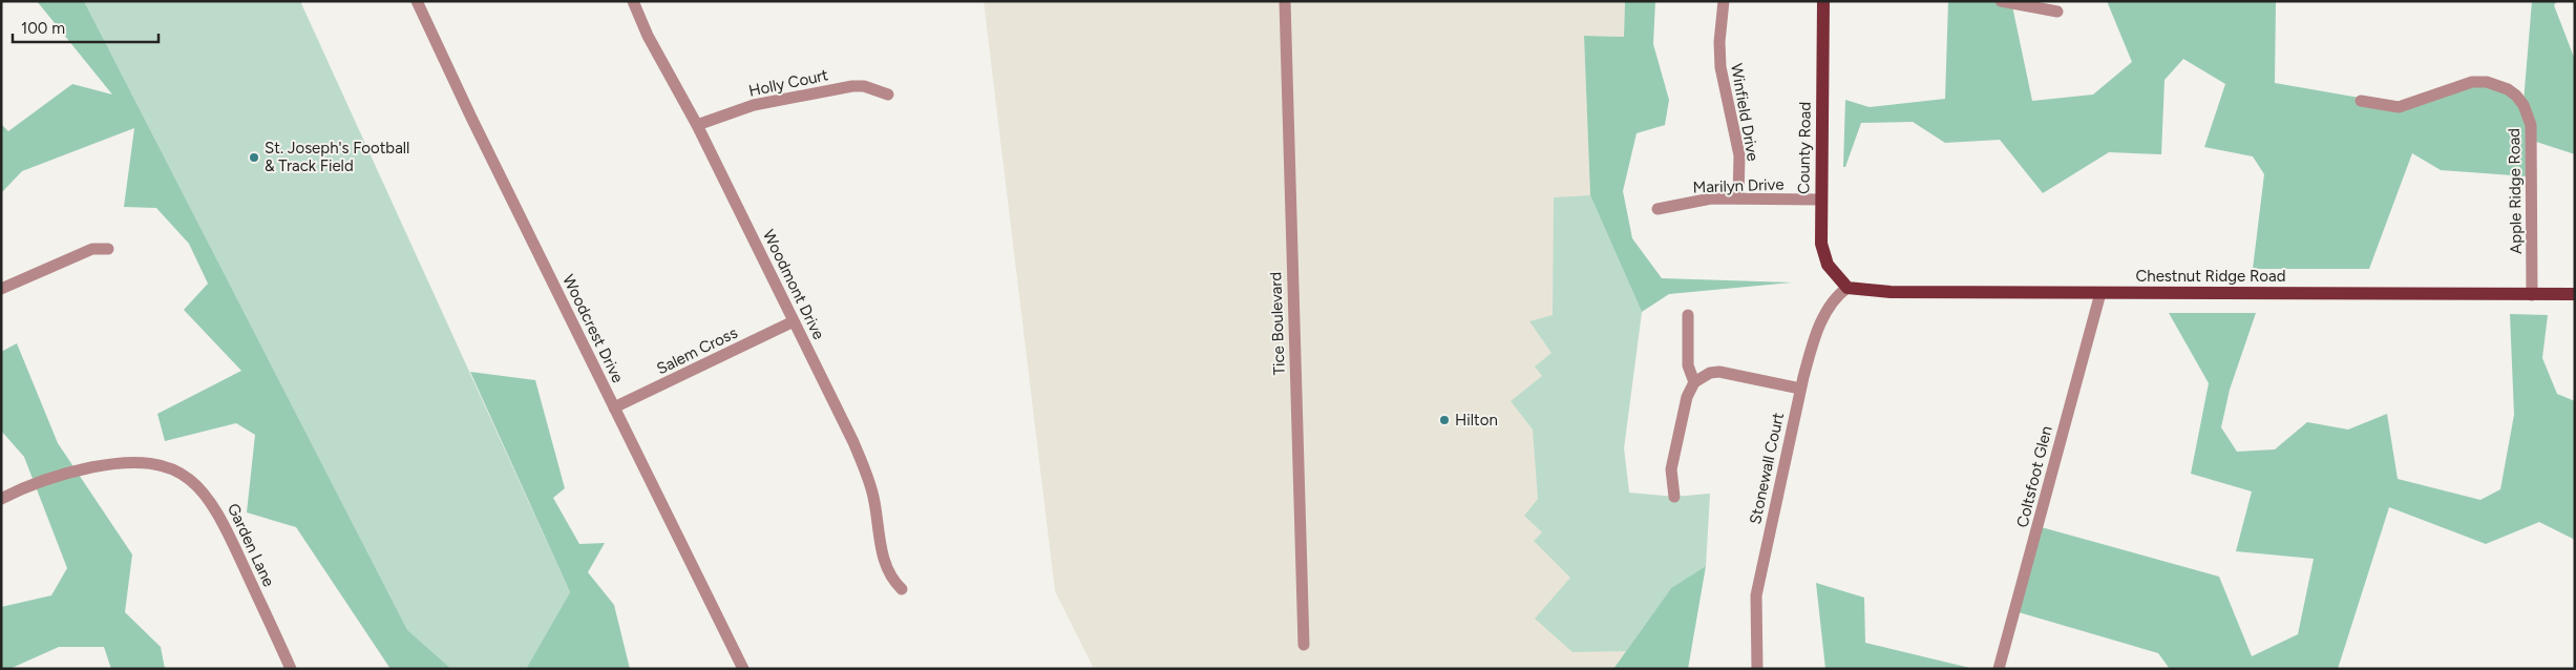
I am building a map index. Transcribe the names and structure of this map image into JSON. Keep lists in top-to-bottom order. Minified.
{"streets":{"main road":["County Road","Chestnut Ridge Road"],"street":["Holly Court","Winfield Drive","Marilyn Drive","Apple Ridge Road","Woodmont Drive","Tice Boulevard","Woodcrest Drive","Salem Cross","Stonewall Court","Coltsfoot Glen","Garden Lane"]},"crossings":[["Holly Court","Woodmont Drive"],["Winfield Drive","Marilyn Drive"],["County Road","Marilyn Drive"],["County Road","Chestnut Ridge Road"],["County Road","Stonewall Court"],["Apple Ridge Road","Chestnut Ridge Road"],["Chestnut Ridge Road","Stonewall Court"],["Chestnut Ridge Road","Coltsfoot Glen"],["Woodmont Drive","Salem Cross"],["Woodcrest Drive","Salem Cross"]],"places":["St. Joseph's Football & Track Field","Hilton"],"scale_bar":"100 m"}
